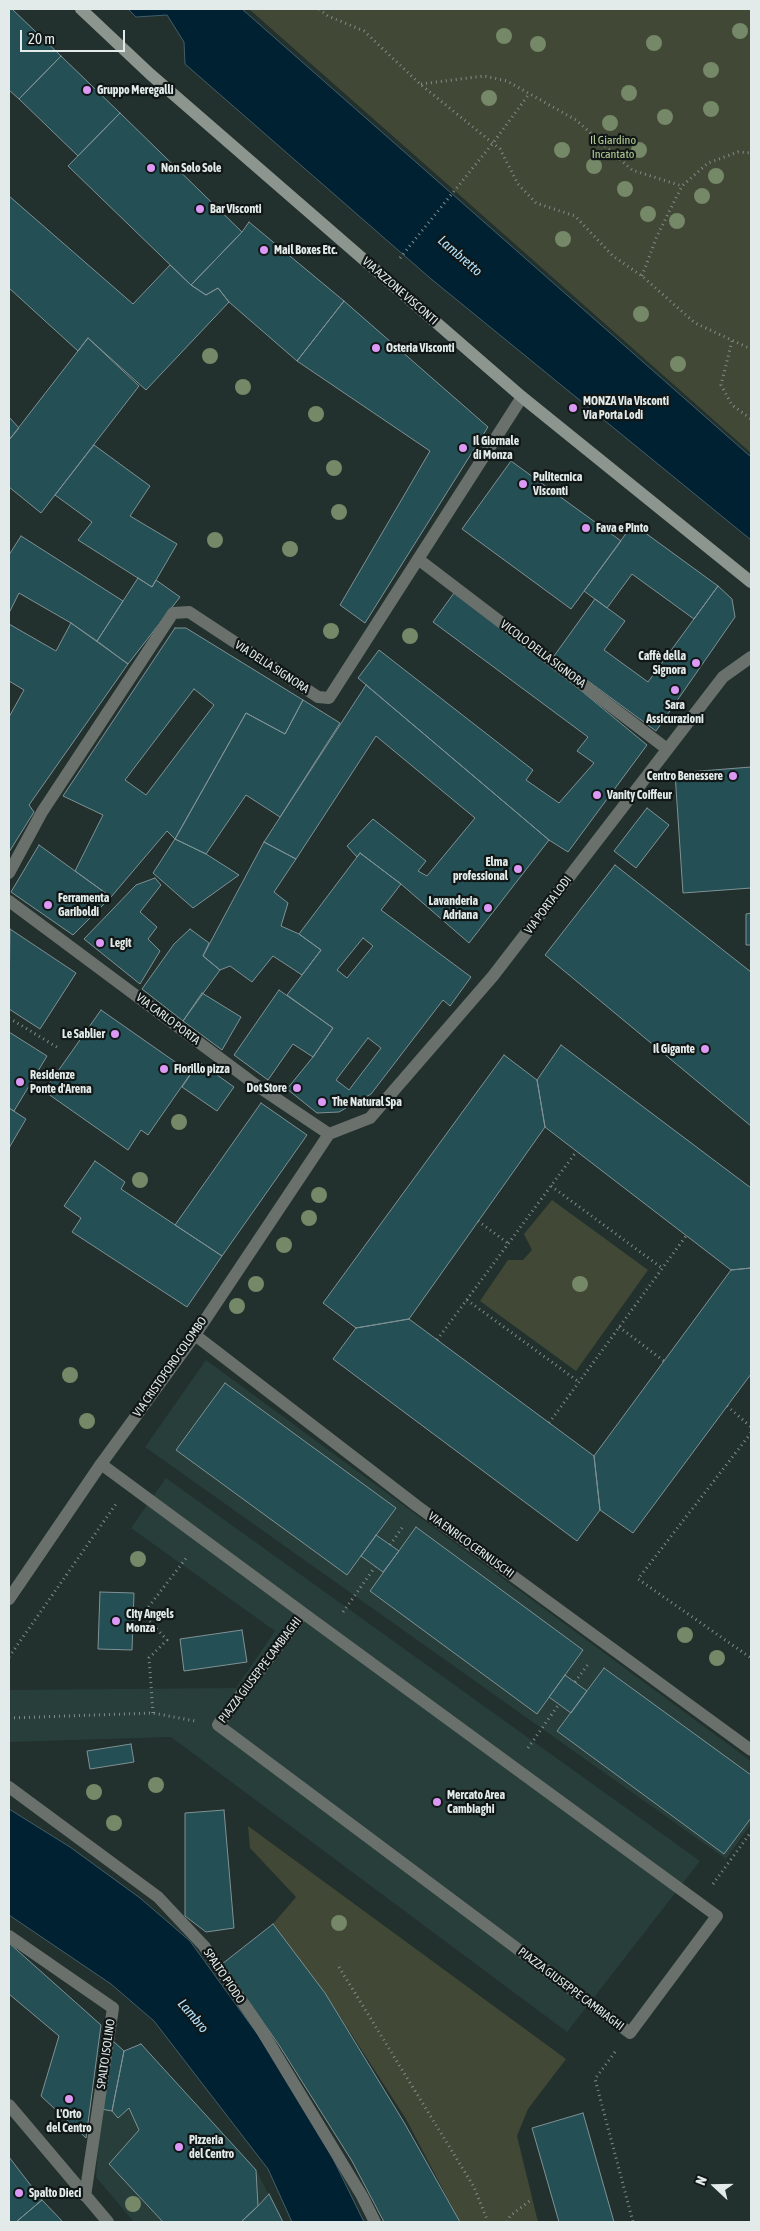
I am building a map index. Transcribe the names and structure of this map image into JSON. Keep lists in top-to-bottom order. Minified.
{"streets":{"main road":["VIA AZZONE VISCONTI"],"street":["VICOLO DELLA SIGNORA","VIA DELLA SIGNORA","VIA PORTA LODI","VIA CARLO PORTA","VIA CRISTOFORO COLOMBO","VIA ENRICO CERNUSCHI","PIAZZA GIUSEPPE CAMBIAGHI","SPALTO PIODO","SPALTO ISOLINO"]},"crossings":[["VIA AZZONE VISCONTI","VIA DELLA SIGNORA"],["VICOLO DELLA SIGNORA","VIA DELLA SIGNORA"],["VICOLO DELLA SIGNORA","VIA PORTA LODI"],["VIA PORTA LODI","VIA CARLO PORTA"],["VIA PORTA LODI","VIA CRISTOFORO COLOMBO"],["VIA CARLO PORTA","VIA CRISTOFORO COLOMBO"],["VIA CRISTOFORO COLOMBO","VIA ENRICO CERNUSCHI"],["VIA CRISTOFORO COLOMBO","PIAZZA GIUSEPPE CAMBIAGHI"]],"water":["Lambretto","Lambro"],"parks":["Il Giardino Incantato"],"places":["Gruppo Meregalli","Non Solo Sole","Bar Visconti","Mail Boxes Etc.","Osteria Visconti","MONZA Via Visconti Via Porta Lodi","Il Giornale di Monza","Pulitecnica Visconti","Fava e Pinto","Caffè della Signora","Sara Assicurazioni","Centro Benessere","Vanity Coiffeur","Elma professional","Ferramenta Gariboldi","Lavanderia Adriana","Legit","Le Sablier","Il Gigante","Fiorillo pizza","Residenze Ponte d'Arena","Dot Store","The Natural Spa","City Angels Monza","Mercato Area Cambiaghi","L'Orto del Centro","Pizzeria del Centro","Spalto Dieci"],"scale_bar":"20 m","north":"left"}
